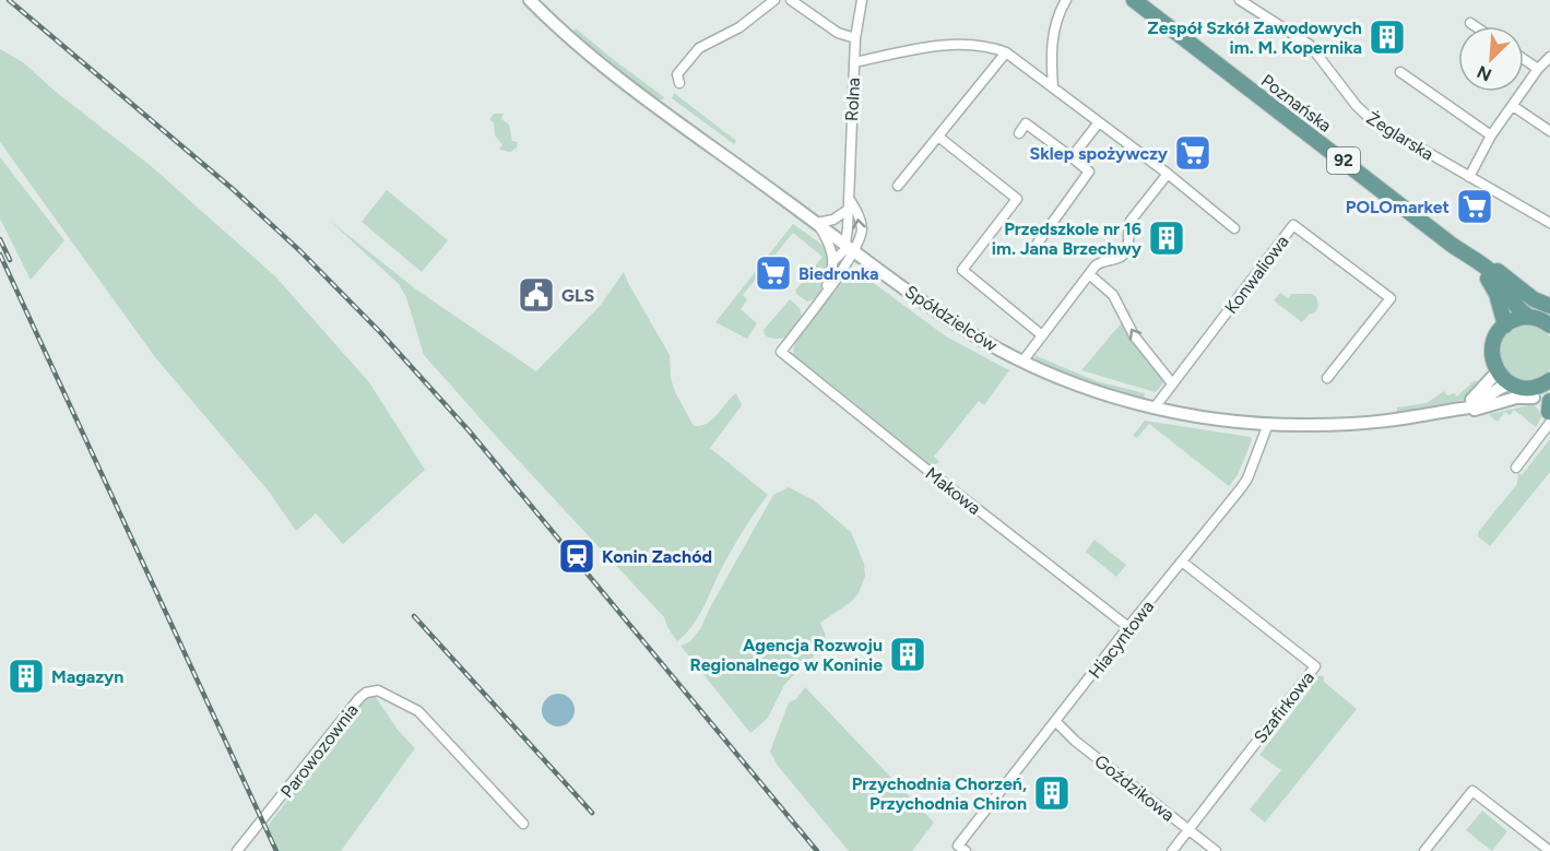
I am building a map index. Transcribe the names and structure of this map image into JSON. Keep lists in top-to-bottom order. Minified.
{"streets":{"main road":["Poznańska","92"],"street":["Rolna","Żeglarska","Konwaliowa","Spółdzielców","Makowa","Hiacyntowa","Szafirkowa","Parowozownia","Goździkowa"]},"crossings":[["Rolna","Spółdzielców"],["Poznańska","92"],["Konwaliowa","Spółdzielców"],["Spółdzielców","Hiacyntowa"],["Makowa","Hiacyntowa"],["Hiacyntowa","Szafirkowa"],["Hiacyntowa","Goździkowa"],["Szafirkowa","Goździkowa"]],"places":{"building":["Zespół Szkół Zawodowych im. M. Kopernika","Przedszkole nr 16 im. Jana Brzechwy","Agencja Rozwoju Regionalnego w Koninie","Magazyn","Przychodnia Chorzeń, Przychodnia Chiron"],"supermarket":["Sklep spożywczy","POLOmarket","Biedronka"],"public building":["GLS"],"station":["Konin Zachód"]},"north":"bottom left"}
